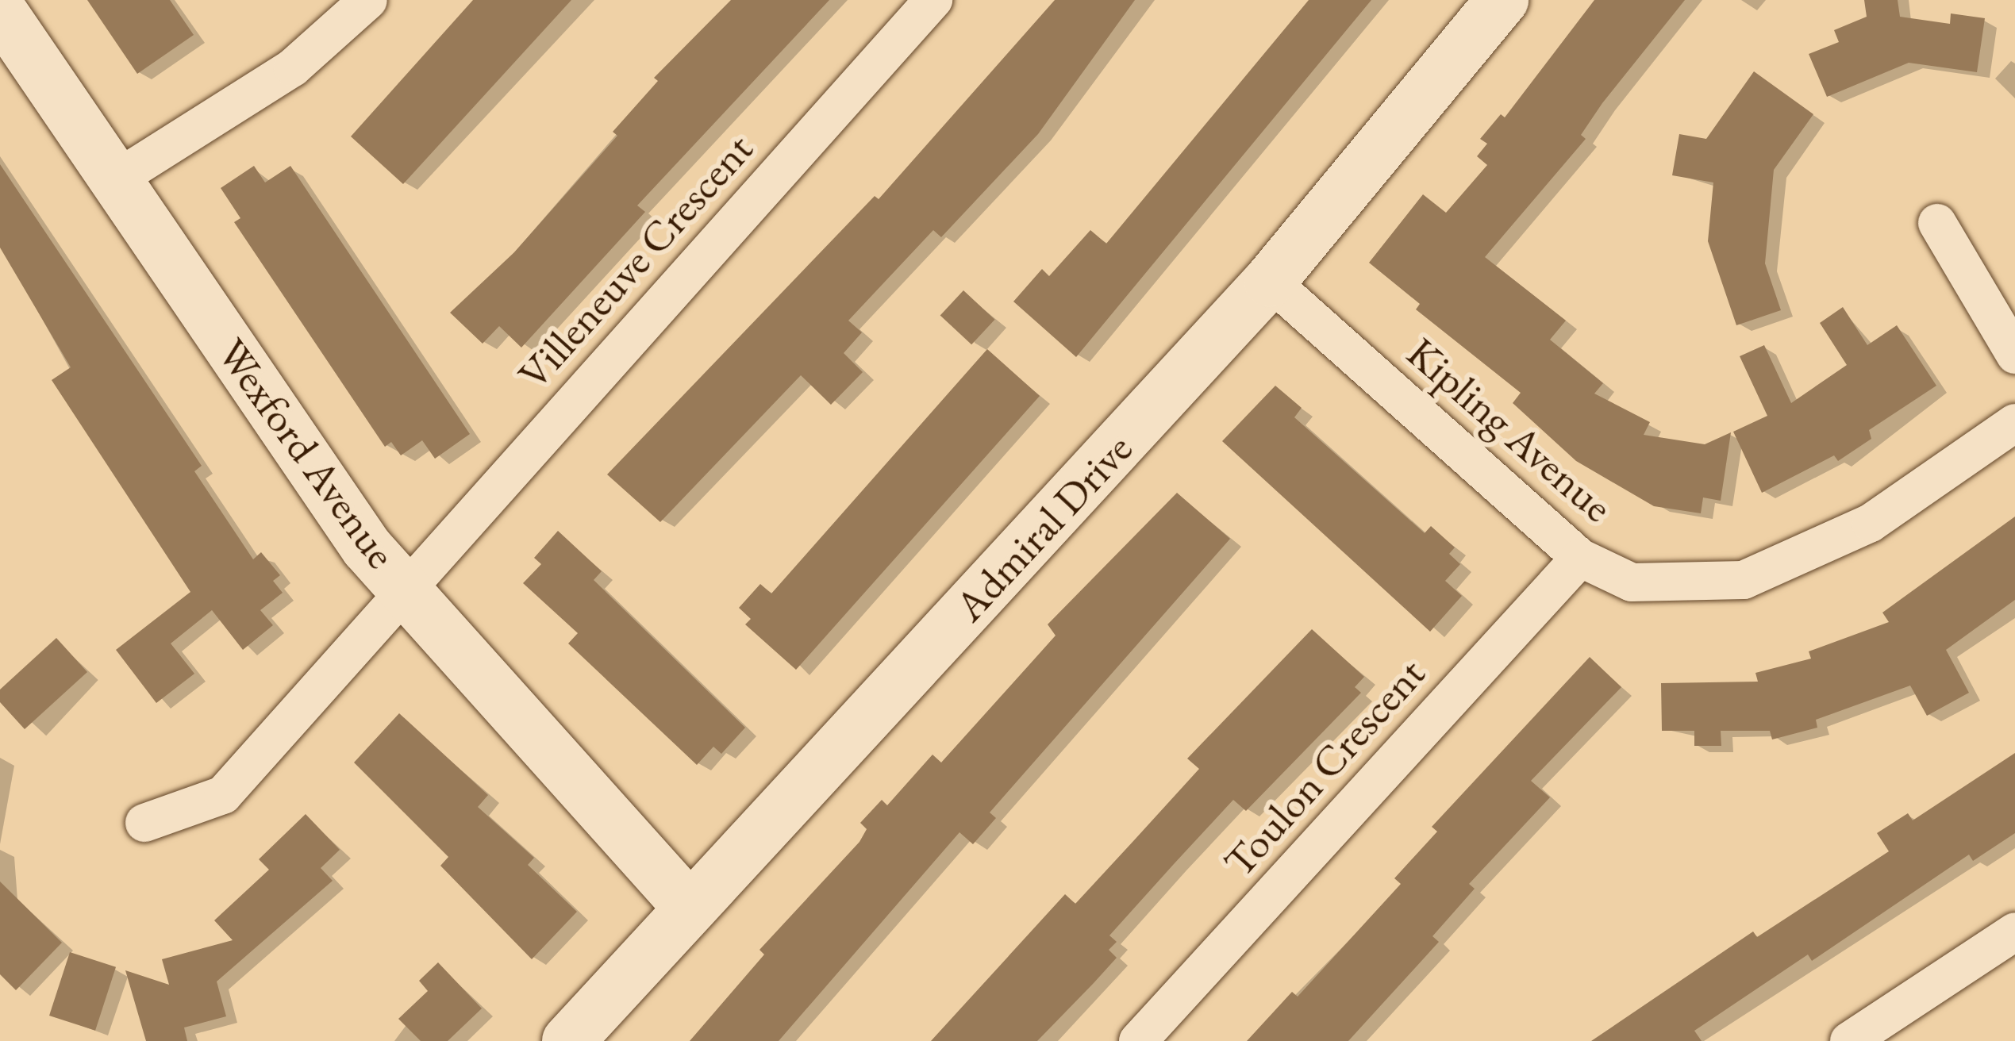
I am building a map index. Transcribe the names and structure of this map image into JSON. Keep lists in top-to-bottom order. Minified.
{"streets":{"street":["Villeneuve Crescent","Kipling Avenue","Wexford Avenue","Admiral Drive","Toulon Crescent"]},"crossings":[["Villeneuve Crescent","Wexford Avenue"],["Kipling Avenue","Admiral Drive"],["Kipling Avenue","Toulon Crescent"],["Wexford Avenue","Admiral Drive"]]}
